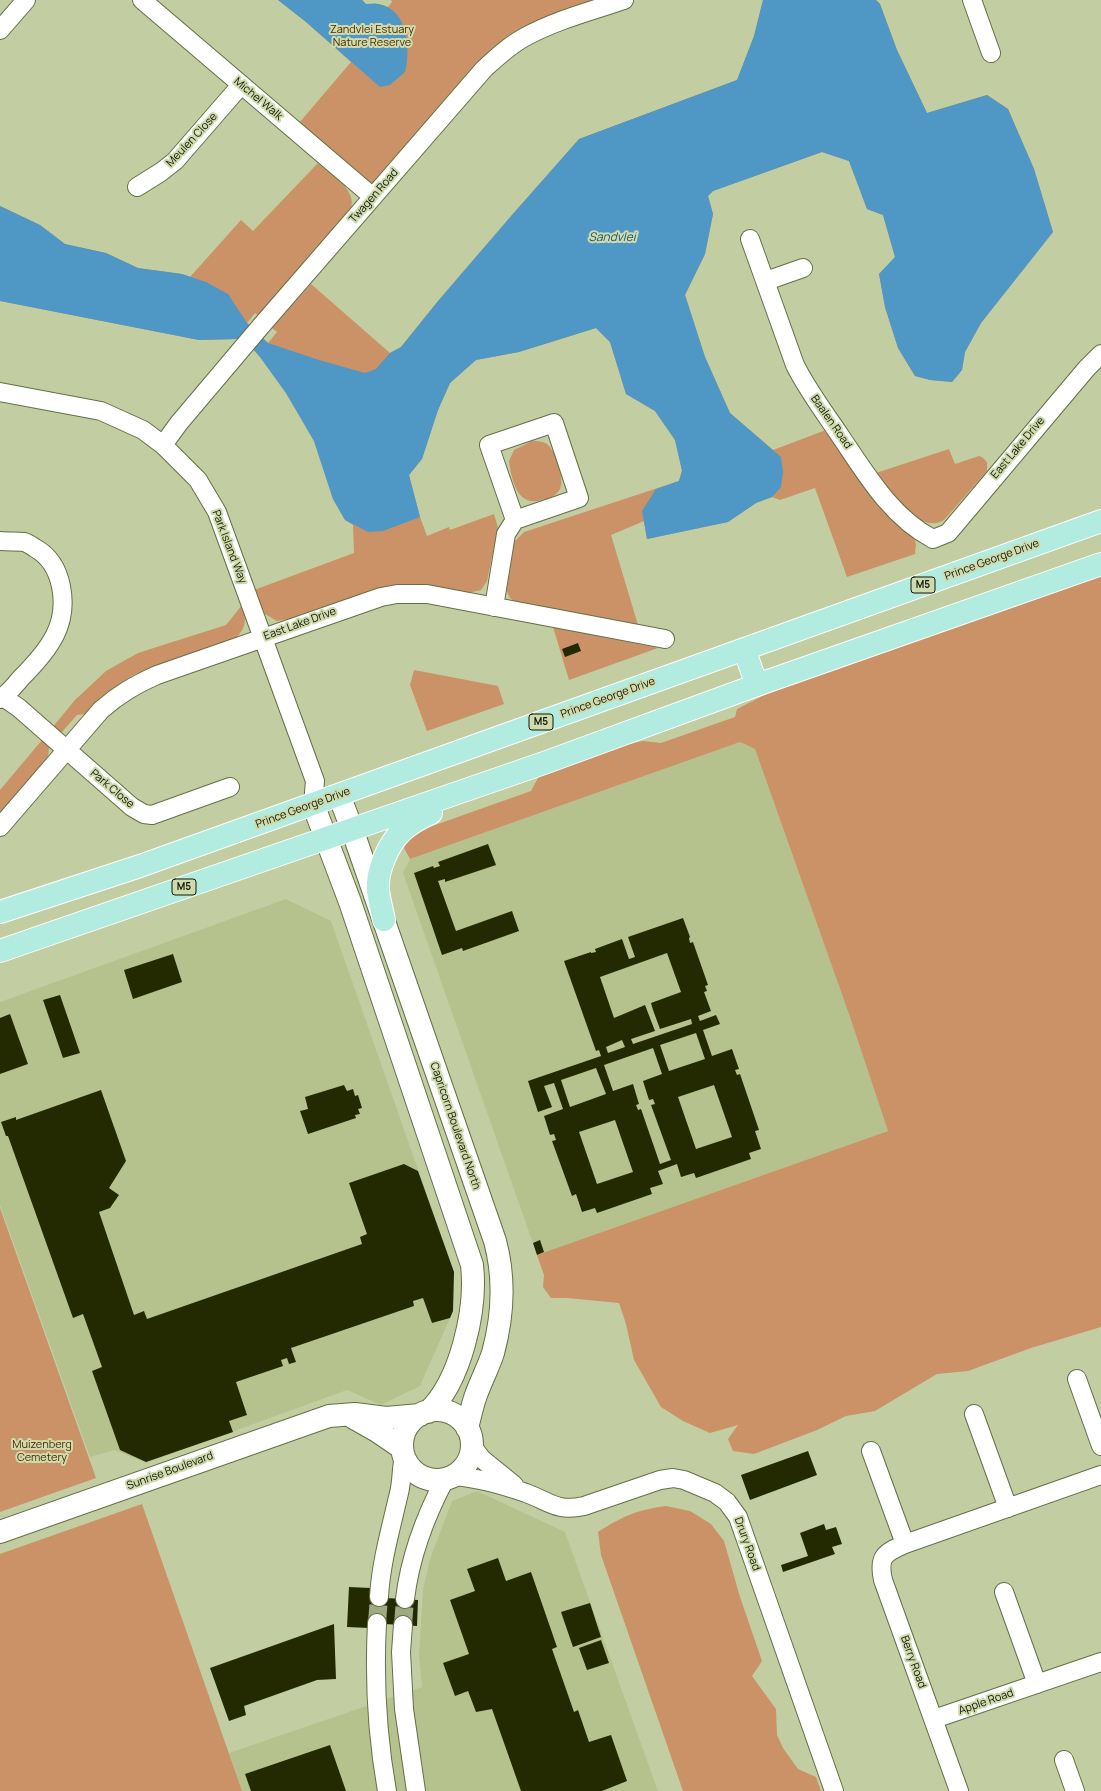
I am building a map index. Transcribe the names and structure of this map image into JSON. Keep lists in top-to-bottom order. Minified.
{"streets":{"main road":["Prince George Drive","M5"],"street":["Michel Walk","Meulen Close","Twagen Road","Baalen Road","East Lake Drive","Park Island Way","Park Close","Capricorn Boulevard North","Sunrise Boulevard","Drury Road","Berry Road","Apple Road"]},"crossings":[["Michel Walk","Meulen Close"],["Michel Walk","Twagen Road"],["Twagen Road","Park Island Way"],["Baalen Road","East Lake Drive"],["East Lake Drive","Park Island Way"],["East Lake Drive","Park Close"],["Park Island Way","Prince George Drive"],["Prince George Drive","Capricorn Boulevard North"],["M5","Capricorn Boulevard North"],["Capricorn Boulevard North","Sunrise Boulevard"],["Capricorn Boulevard North","Drury Road"],["Sunrise Boulevard","Drury Road"],["Berry Road","Apple Road"]],"water":["Sandvlei"],"parks":["Zandvlei Estuary Nature Reserve","Muizenberg Cemetery"]}
